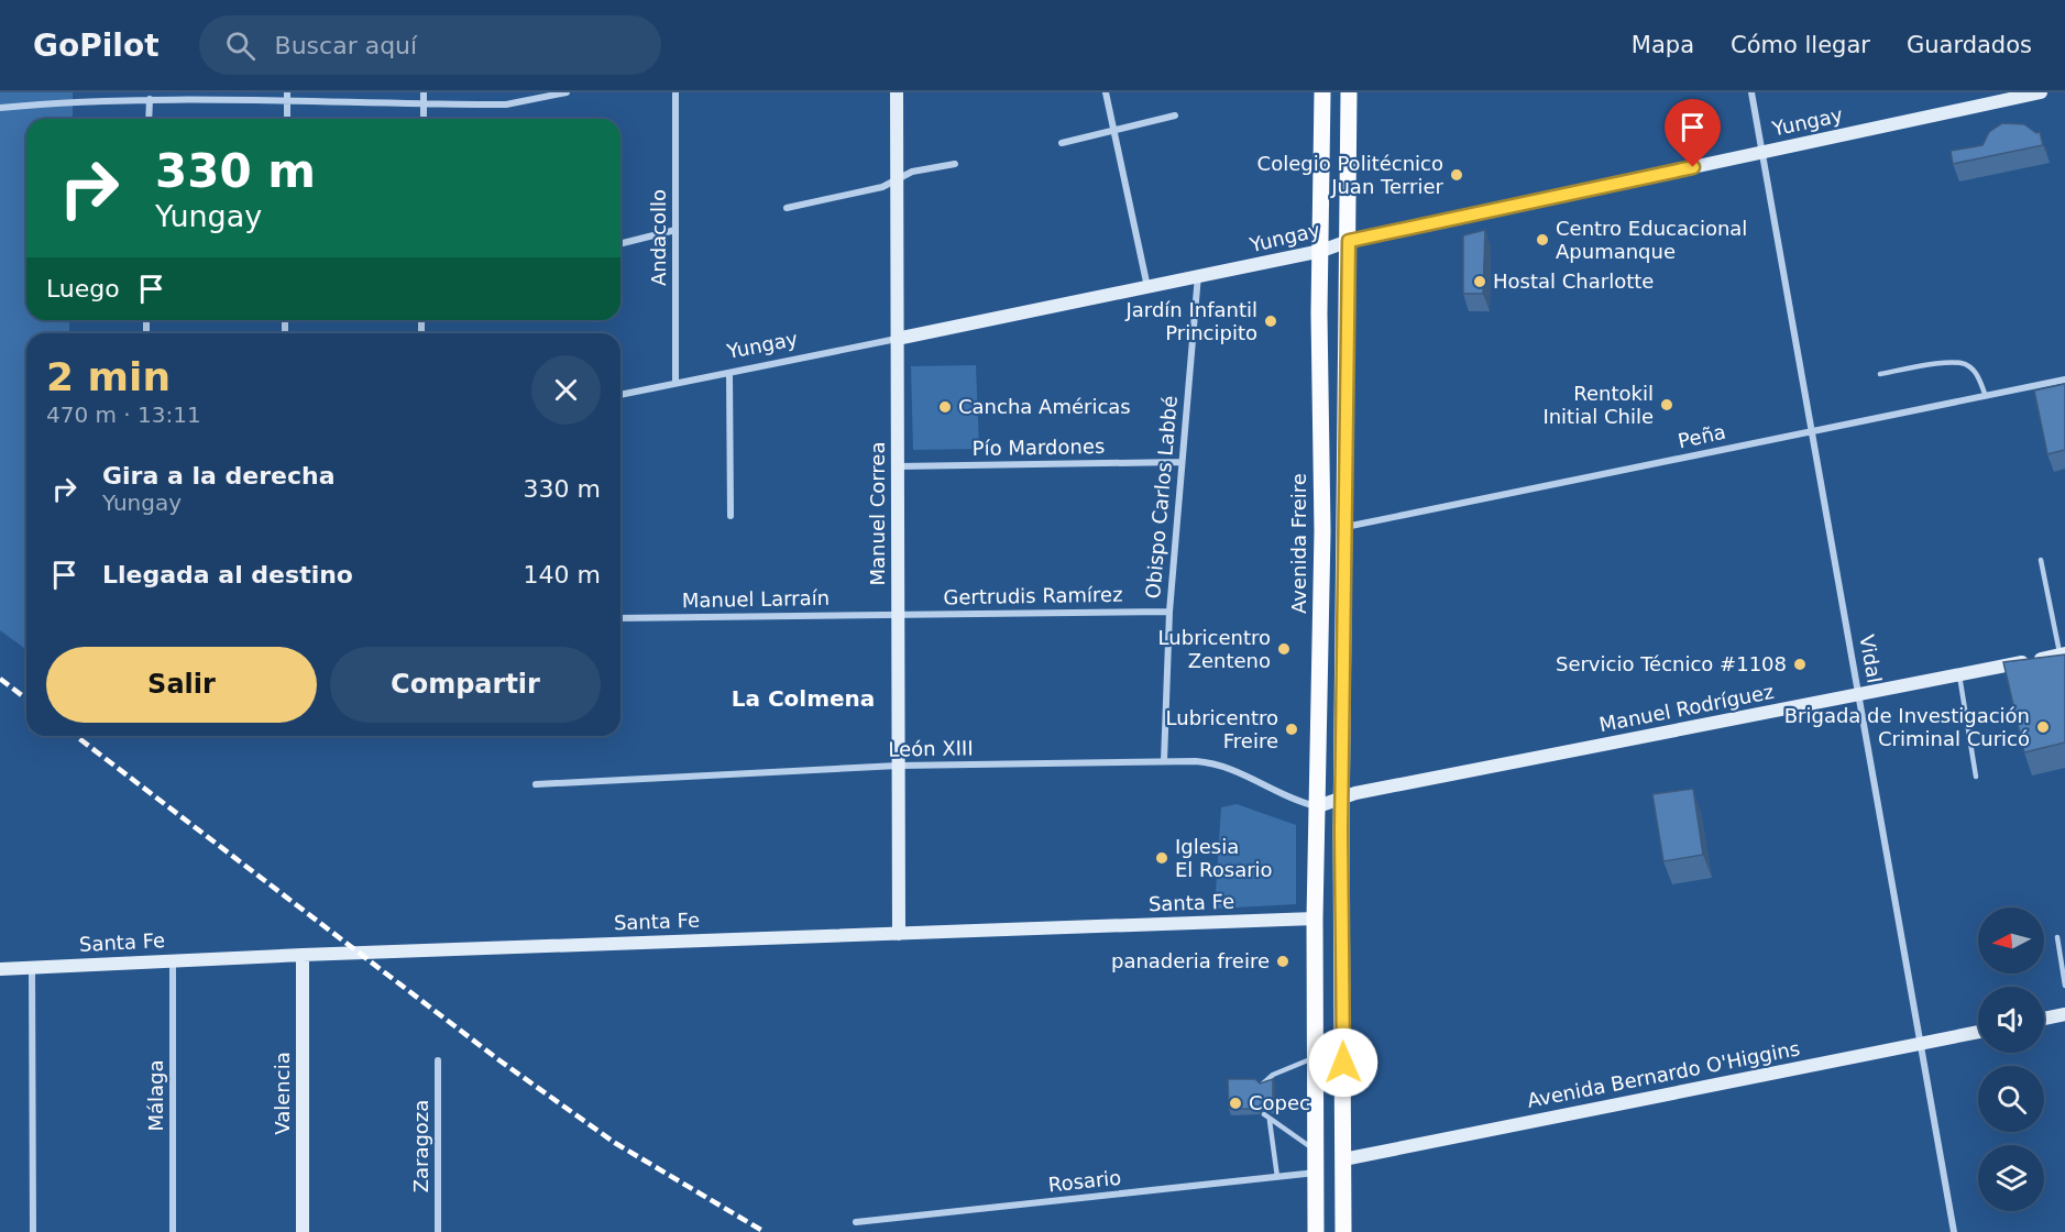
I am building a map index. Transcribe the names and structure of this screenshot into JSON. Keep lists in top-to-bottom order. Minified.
{"streets":{"main road":["Avenida Freire"],"street":["Yungay","Andacollo","Peña","Pío Mardones","Obispo Carlos Labbé","Manuel Correa","Gertrudis Ramírez","Manuel Larraín","Vidal","Manuel Rodríguez","León XIII","Santa Fe","Avenida Bernardo O'Higgins","Valencia","Málaga","Zaragoza","Rosario"]},"crossings":[["Yungay","Andacollo"],["Yungay","Obispo Carlos Labbé"],["Yungay","Manuel Correa"],["Yungay","Avenida Freire"],["Yungay","Vidal"],["Peña","Vidal"],["Pío Mardones","Obispo Carlos Labbé"],["Pío Mardones","Manuel Correa"],["Obispo Carlos Labbé","Gertrudis Ramírez"],["Obispo Carlos Labbé","León XIII"],["Manuel Correa","Gertrudis Ramírez"],["Manuel Correa","Manuel Larraín"],["Manuel Correa","León XIII"],["Manuel Correa","Santa Fe"],["Avenida Freire","Manuel Rodríguez"],["Avenida Freire","León XIII"],["Avenida Freire","Santa Fe"],["Avenida Freire","Rosario"],["Gertrudis Ramírez","Manuel Larraín"],["Vidal","Manuel Rodríguez"],["Vidal","Avenida Bernardo O'Higgins"],["Manuel Rodríguez","León XIII"],["Santa Fe","Valencia"],["Santa Fe","Málaga"]],"districts":["La Colmena"],"places":["Colegio Politécnico Juan Terrier","Centro Educacional Apumanque","Hostal Charlotte","Jardín Infantil Principito","Rentokil Initial Chile","Cancha Américas","Lubricentro Zenteno","Servicio Técnico #1108","Brigada de Investigación Criminal Curicó","Lubricentro Freire","Iglesia El Rosario","panaderia freire","Copec"],"north":"left","page":{"header":"GoPilot","search":"Buscar aquí","nav":["Mapa","Cómo llegar","Guardados"],"turn":["330 m","Yungay"],"then":"Luego","heading":["2 min","470 m · 13:11"],"list":[{"name":"Gira a la derecha","note":"Yungay","value":"330 m"},{"name":"Llegada al destino","value":"140 m"}],"buttons":["Salir","Compartir"]}}
